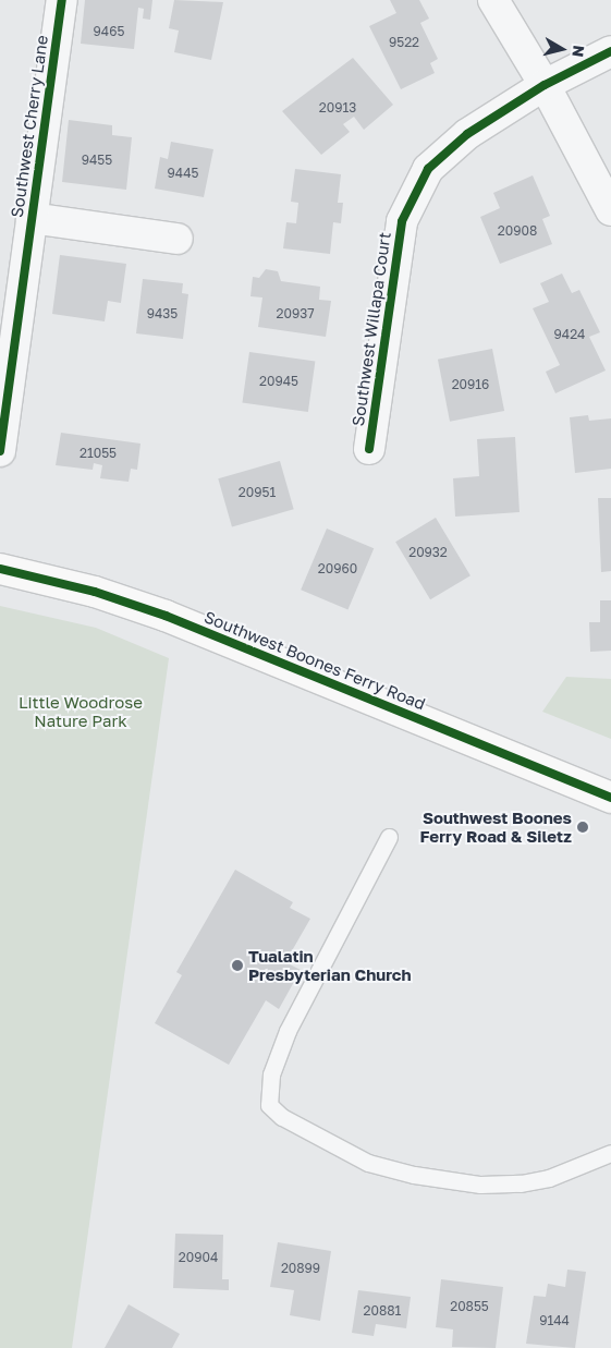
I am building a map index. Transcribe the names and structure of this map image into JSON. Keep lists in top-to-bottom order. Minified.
{"streets":{"main road":["Southwest Boones Ferry Road"],"street":["Southwest Cherry Lane","Southwest Willapa Court"]},"parks":["Little Woodrose Nature Park"],"places":["Southwest Boones Ferry Road & Siletz","Tualatin Presbyterian Church"],"house_numbers":["9465","9522","20913","9455","9445","20908","9435","20937","9424","20945","20916","21055","20951","20932","20960","20904","20899","20855","20881","9144"],"north":"right"}
